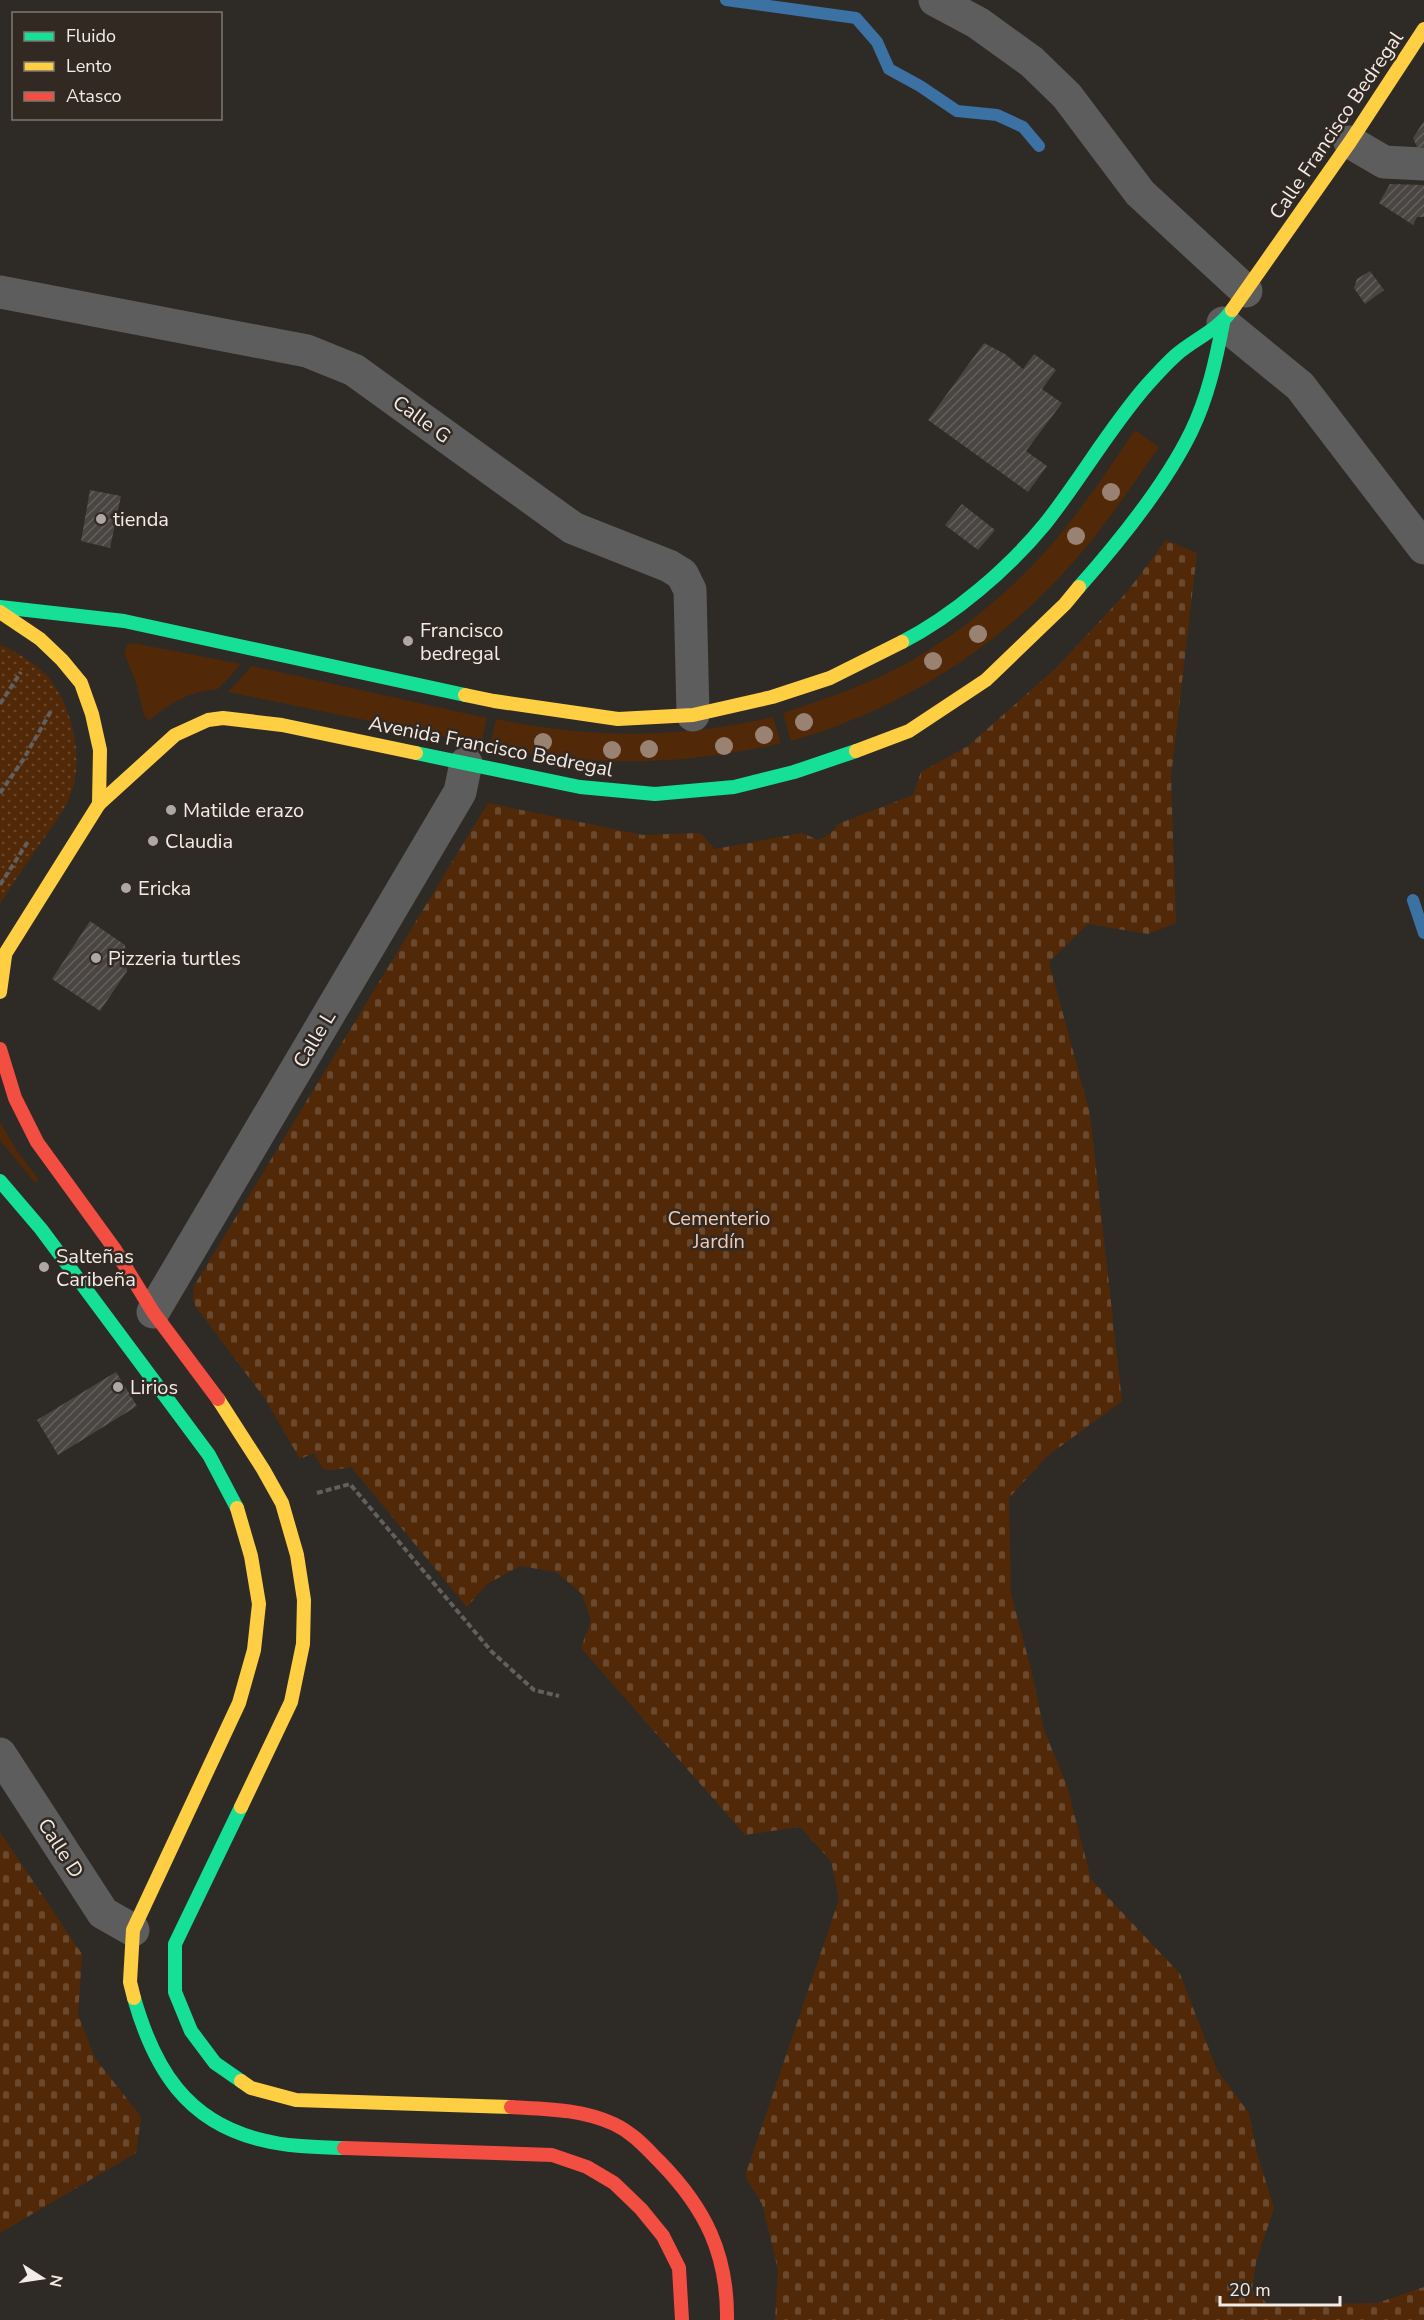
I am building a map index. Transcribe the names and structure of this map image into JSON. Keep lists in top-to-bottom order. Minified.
{"streets":{"main road":["Calle Francisco Bedregal","Avenida Francisco Bedregal"],"street":["Calle G","Calle L","Calle D"]},"crossings":[["Calle Francisco Bedregal","Avenida Francisco Bedregal"],["Calle G","Avenida Francisco Bedregal"],["Avenida Francisco Bedregal","Calle L"]],"parks":["Cementerio Jardín"],"places":["tienda","Francisco bedregal","Matilde erazo","Claudia","Ericka","Pizzeria turtles","Salteñas Caribeña","Lirios"],"legend":["Fluido","Lento","Atasco"],"scale_bar":"20 m","north":"right"}
